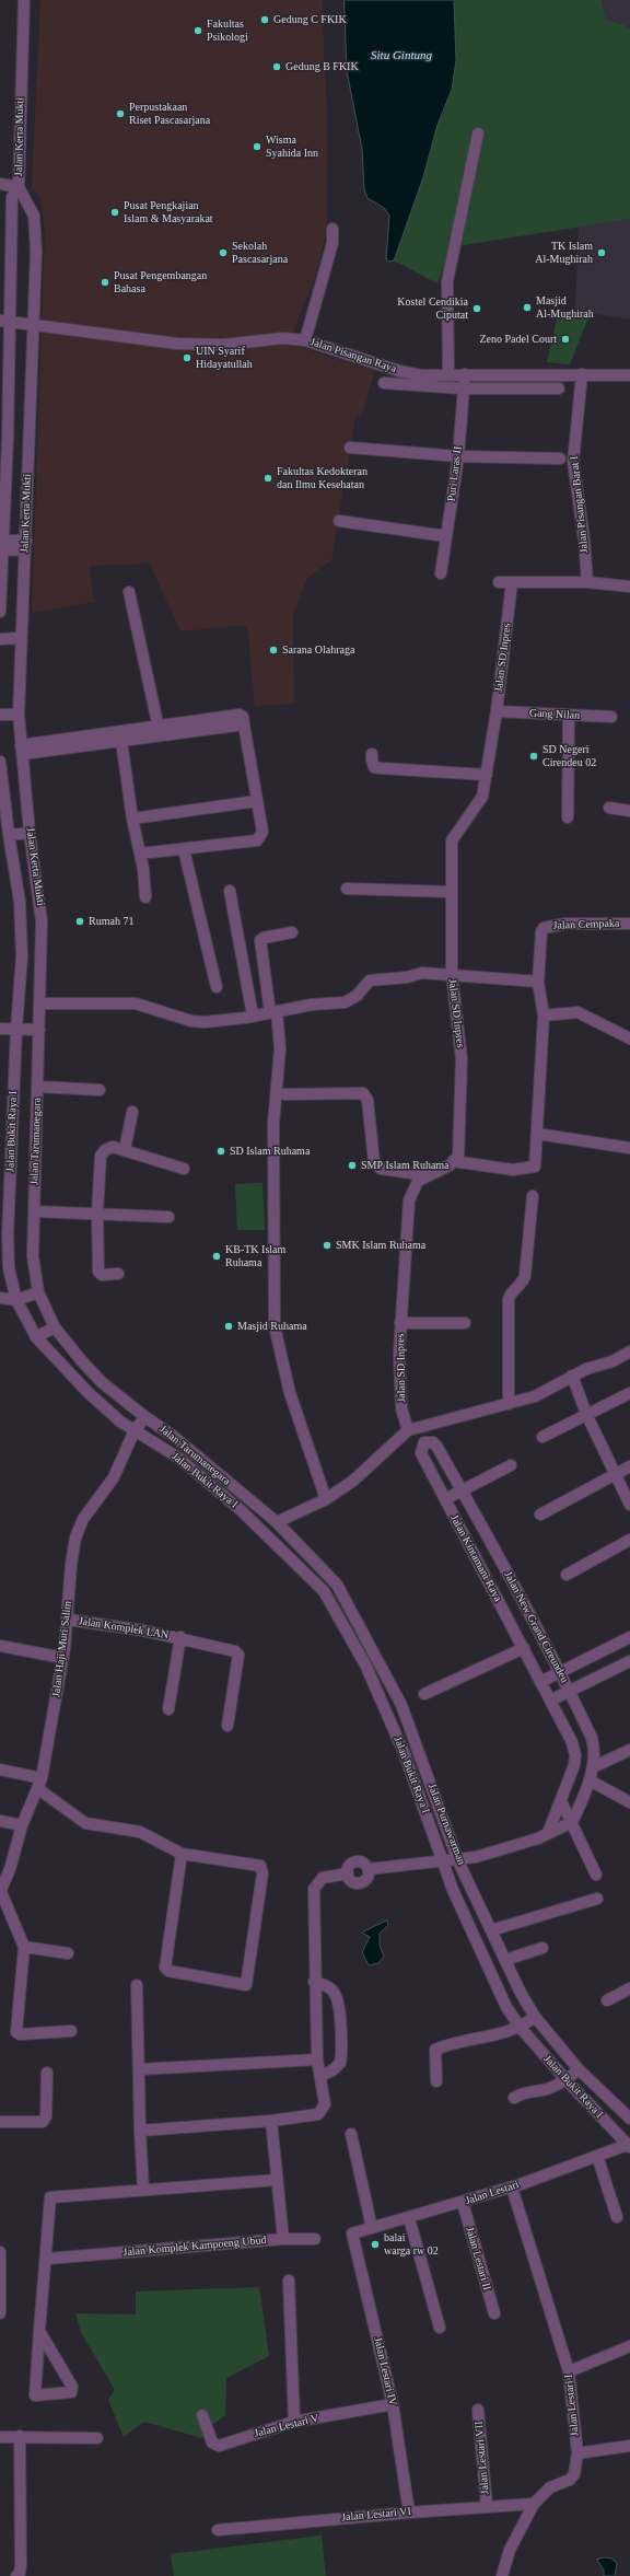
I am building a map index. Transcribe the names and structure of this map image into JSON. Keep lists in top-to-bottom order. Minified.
{"streets":{"street":["Jalan Kerta Mukti","Jalan Pisangan Raya","Puri Laras II","Jalan Pisangan Barat I","Jalan SD Inpres","Gang Nilan","Jalan Cempaka","Jalan Bukit Raya I","Jalan Tarumanegara","Jalan Kintamani Raya","Jalan New Grand Cireundeu","Jalan Komplek LAN","Jalan Haji Muri Salim","Jalan Purnawarman","Jalan Lestari","Jalan Komplek Kampoeng Ubud","Jalan Lestari II","Jalan Lestari IV","Jalan Lestari I","Jalan Lestari V","Jalan Lestari VII","Jalan Lestari VI"]},"crossings":[["Jalan Kerta Mukti","Jalan Pisangan Raya"],["Jalan Kerta Mukti","Jalan Bukit Raya I"],["Jalan Kerta Mukti","Jalan Tarumanegara"],["Jalan Pisangan Raya","Puri Laras II"],["Jalan Pisangan Raya","Jalan Pisangan Barat I"],["Jalan SD Inpres","Gang Nilan"],["Jalan Bukit Raya I","Jalan Tarumanegara"],["Jalan Bukit Raya I","Jalan Haji Muri Salim"],["Jalan Bukit Raya I","Jalan Purnawarman"],["Jalan Bukit Raya I","Jalan Lestari"],["Jalan Tarumanegara","Jalan Haji Muri Salim"],["Jalan Tarumanegara","Jalan Purnawarman"],["Jalan Kintamani Raya","Jalan New Grand Cireundeu"],["Jalan Komplek LAN","Jalan Haji Muri Salim"],["Jalan Lestari","Jalan Lestari II"],["Jalan Lestari","Jalan Lestari IV"],["Jalan Lestari","Jalan Lestari I"],["Jalan Lestari IV","Jalan Lestari V"],["Jalan Lestari IV","Jalan Lestari VI"],["Jalan Lestari I","Jalan Lestari VI"],["Jalan Lestari VII","Jalan Lestari VI"]],"water":["Situ Gintung"],"places":["Gedung C FKIK","Fakultas Psikologi","Gedung B FKIK","Perpustakaan Riset Pascasarjana","Wisma Syahida Inn","Pusat Pengkajian Islam & Masyarakat","Sekolah Pascasarjana","TK Islam Al-Mughirah","Pusat Pengembangan Bahasa","Masjid Al-Mughirah","Kostel Cendikia Ciputat","Zeno Padel Court","UIN Syarif Hidayatullah","Fakultas Kedokteran dan Ilmu Kesehatan","Sarana Olahraga","SD Negeri Cirendeu 02","Rumah 71","SD Islam Ruhama","SMP Islam Ruhama","SMK Islam Ruhama","KB-TK Islam Ruhama","Masjid Ruhama","balai warga rw 02"]}
